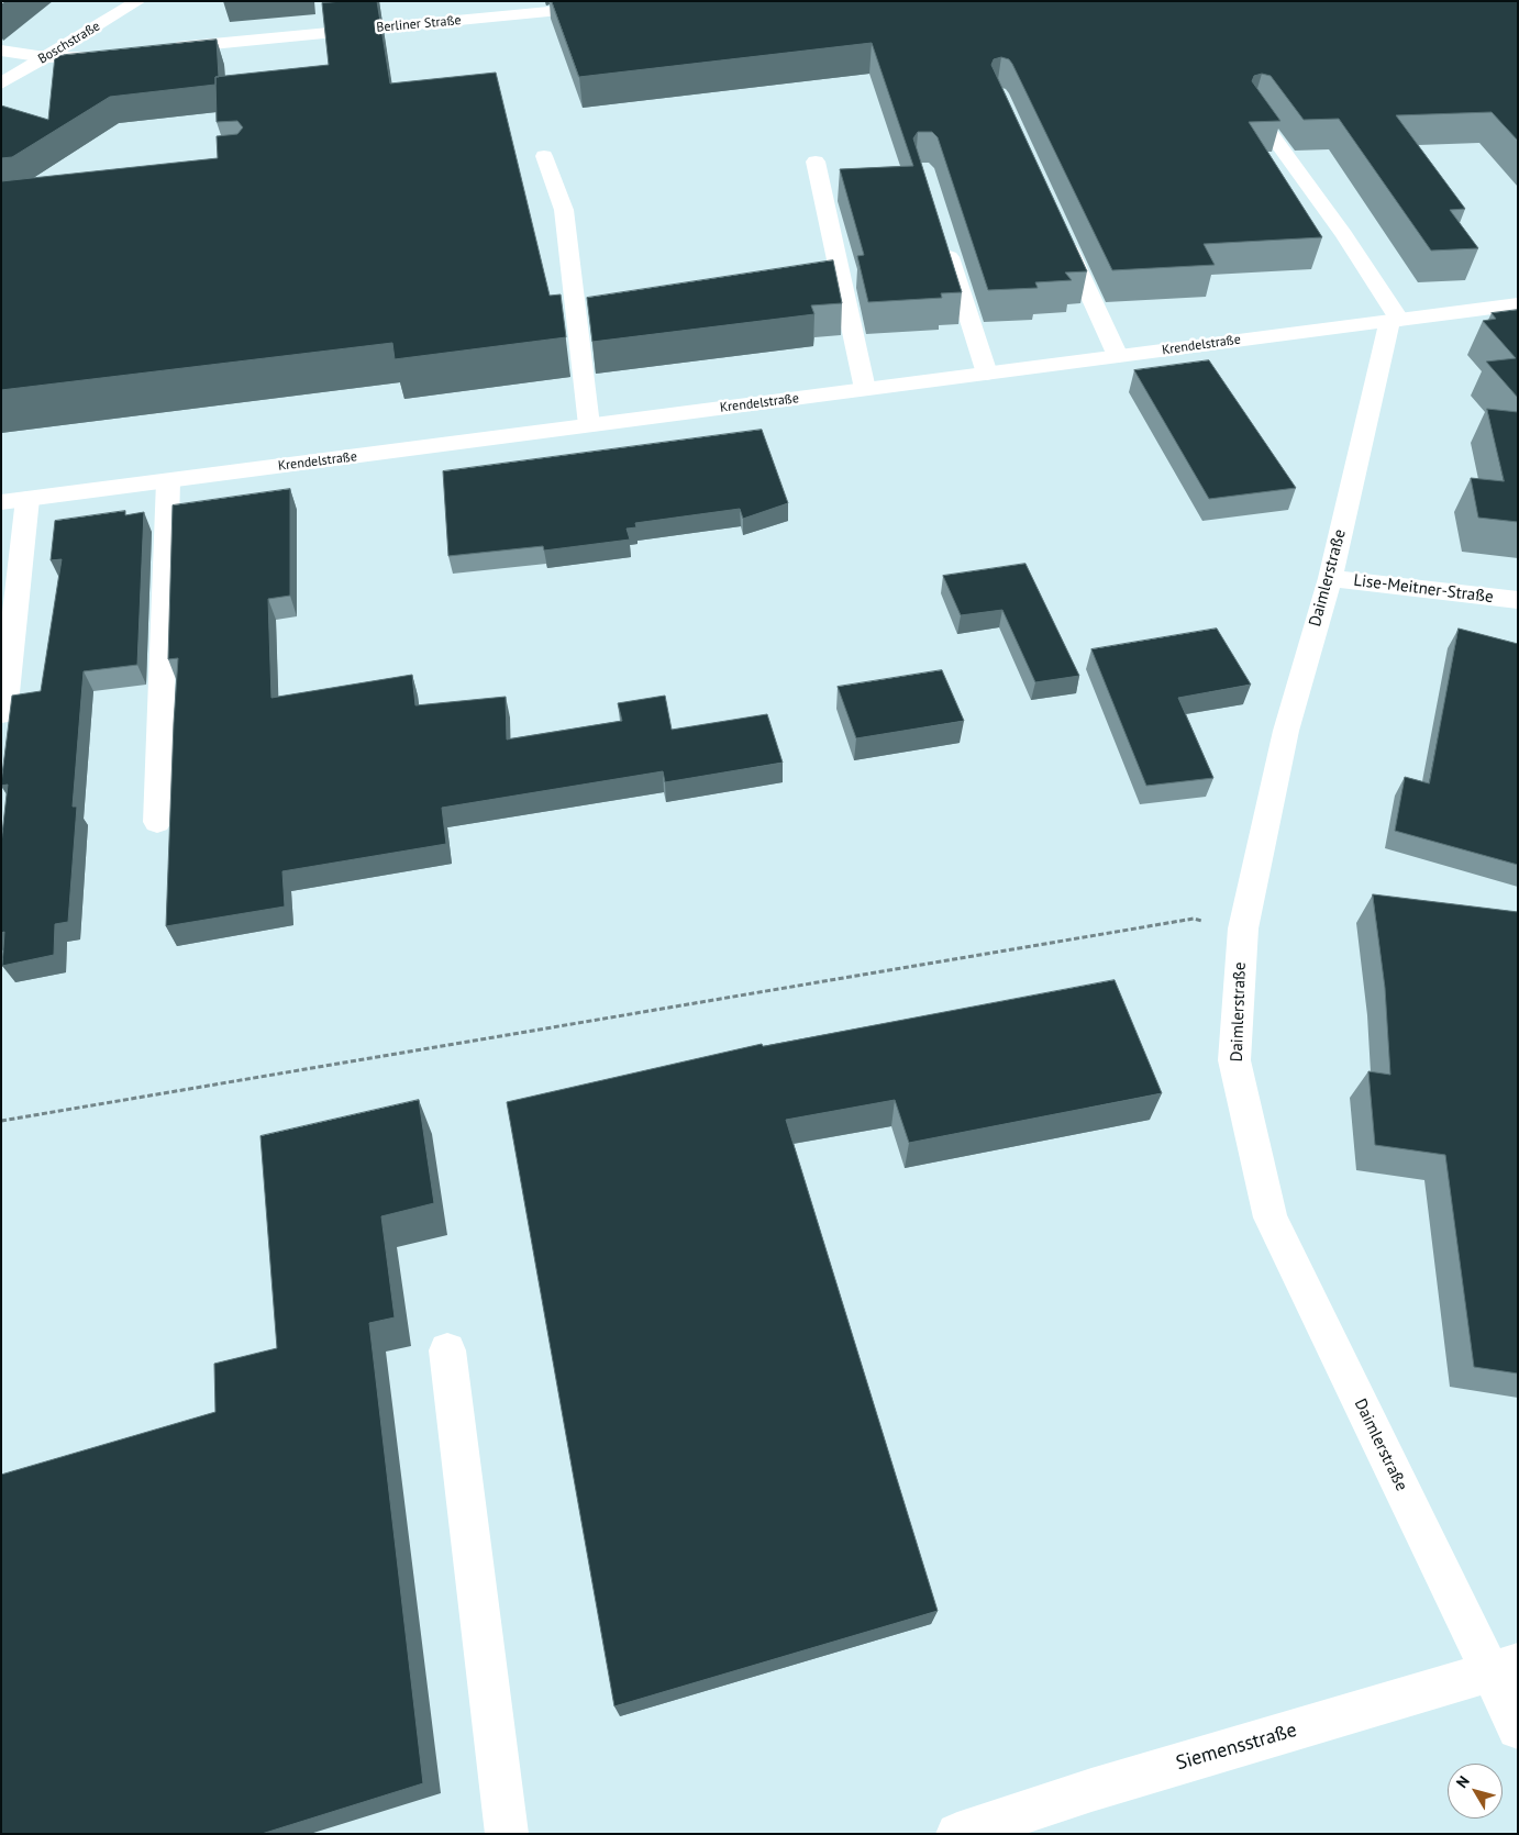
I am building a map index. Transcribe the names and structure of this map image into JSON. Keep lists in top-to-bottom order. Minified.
{"streets":{"street":["Berliner Straße","Boschstraße","Krendelstraße","Daimlerstraße","Lise-Meitner-Straße","Siemensstraße"]},"crossings":[["Krendelstraße","Daimlerstraße"],["Daimlerstraße","Lise-Meitner-Straße"],["Daimlerstraße","Siemensstraße"]],"north":"top left"}
